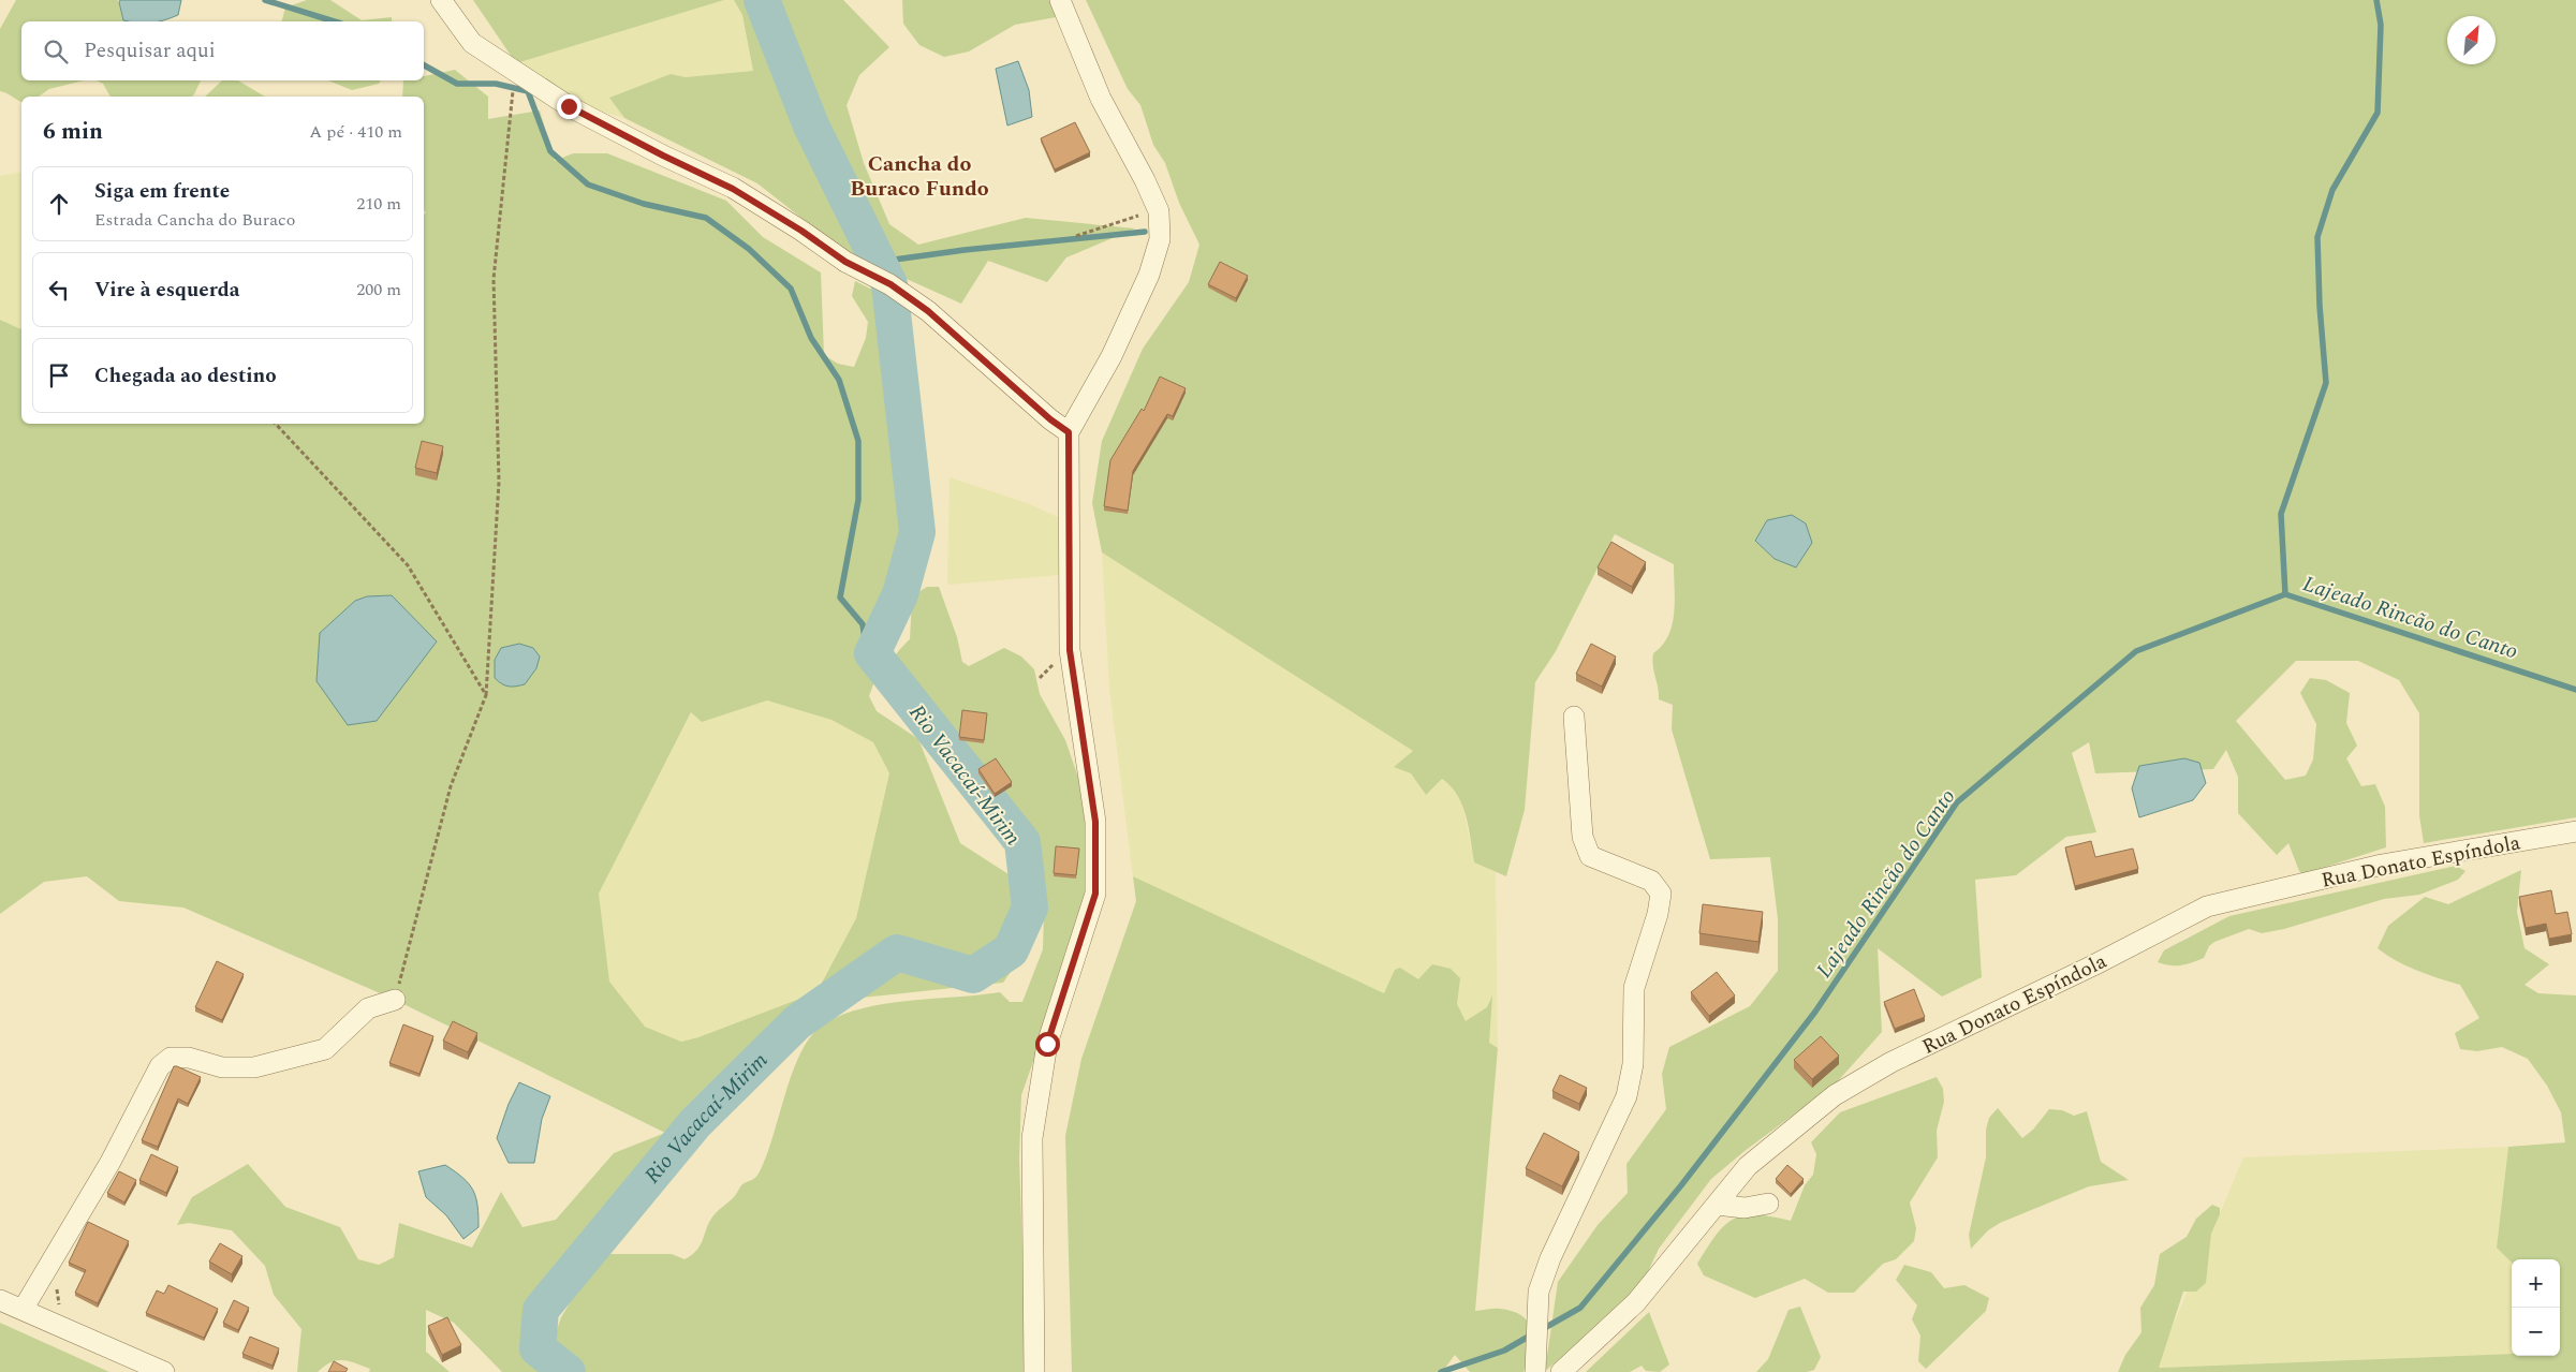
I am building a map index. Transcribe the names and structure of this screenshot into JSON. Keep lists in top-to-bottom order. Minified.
{"streets":{"street":["Rua Donato Espíndola"]},"districts":["Cancha do Buraco Fundo"],"water":["Lajeado Rincão do Canto","Rio Vacacaí-Mirim"],"north":"top right","page":{"search":"Pesquisar aqui","heading":["6 min","A pé · 410 m"],"list":[["Siga em frente","Estrada Cancha do Buraco","210 m"],["Vire à esquerda","200 m"],"Chegada ao destino"],"map_buttons":["+","−"]}}
